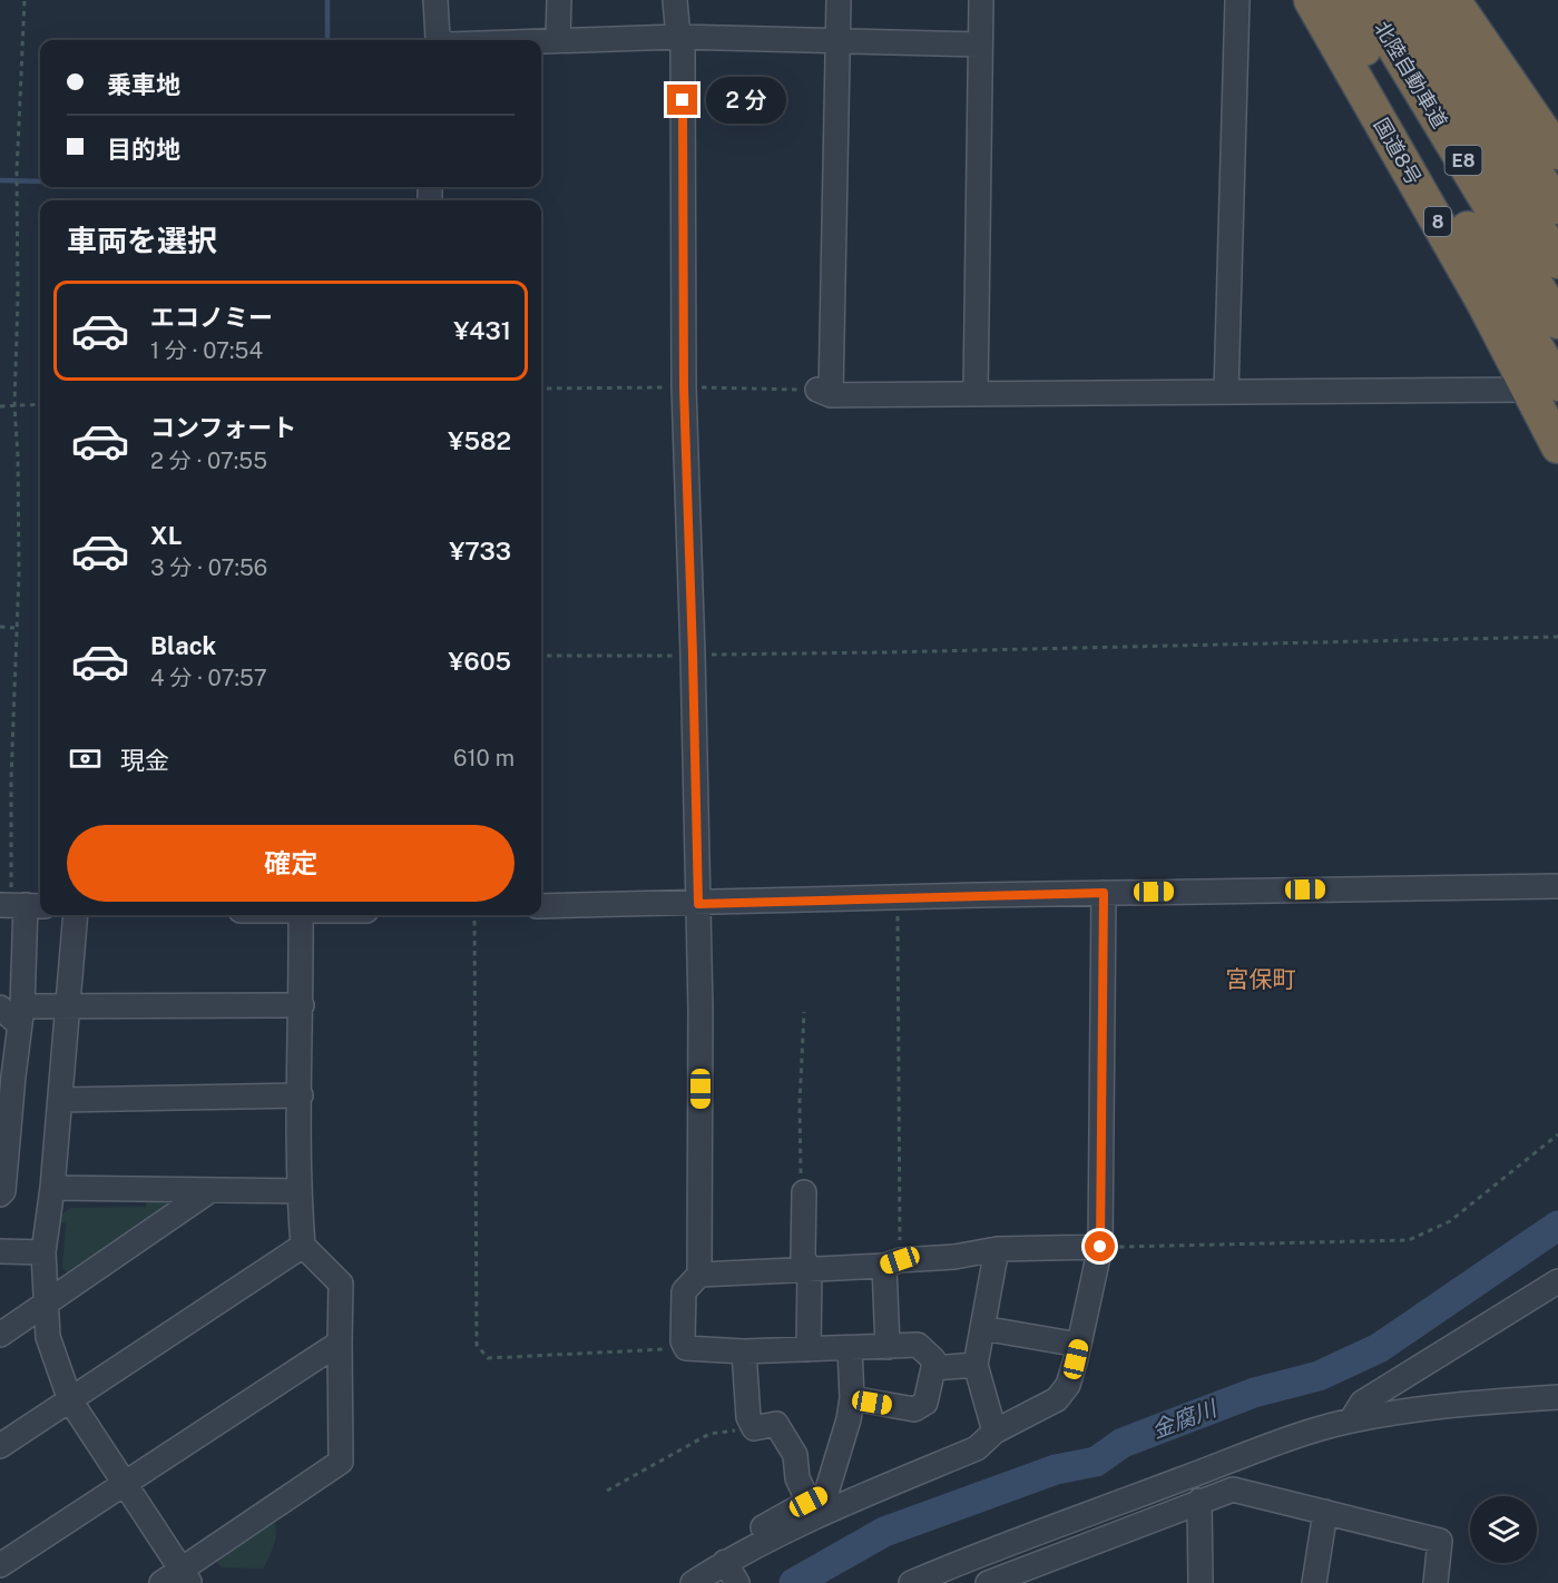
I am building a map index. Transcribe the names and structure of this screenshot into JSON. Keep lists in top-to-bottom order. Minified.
{"streets":{"highway":["北陸自動車道","国道8号","E8","8"]},"districts":["宮保町"],"water":["金腐川"],"page":{"banner":["乗車地","目的地"],"bubble":"2 分","heading":"車両を選択","list":[{"name":"エコノミー","note":"1 分 · 07:54","value":"¥431"},{"name":"コンフォート","note":"2 分 · 07:55","value":"¥582"},{"name":"XL","note":"3 分 · 07:56","value":"¥733"},{"name":"Black","note":"4 分 · 07:57","value":"¥605"}],"pay":["現金","610 m"],"buttons":"確定"}}
